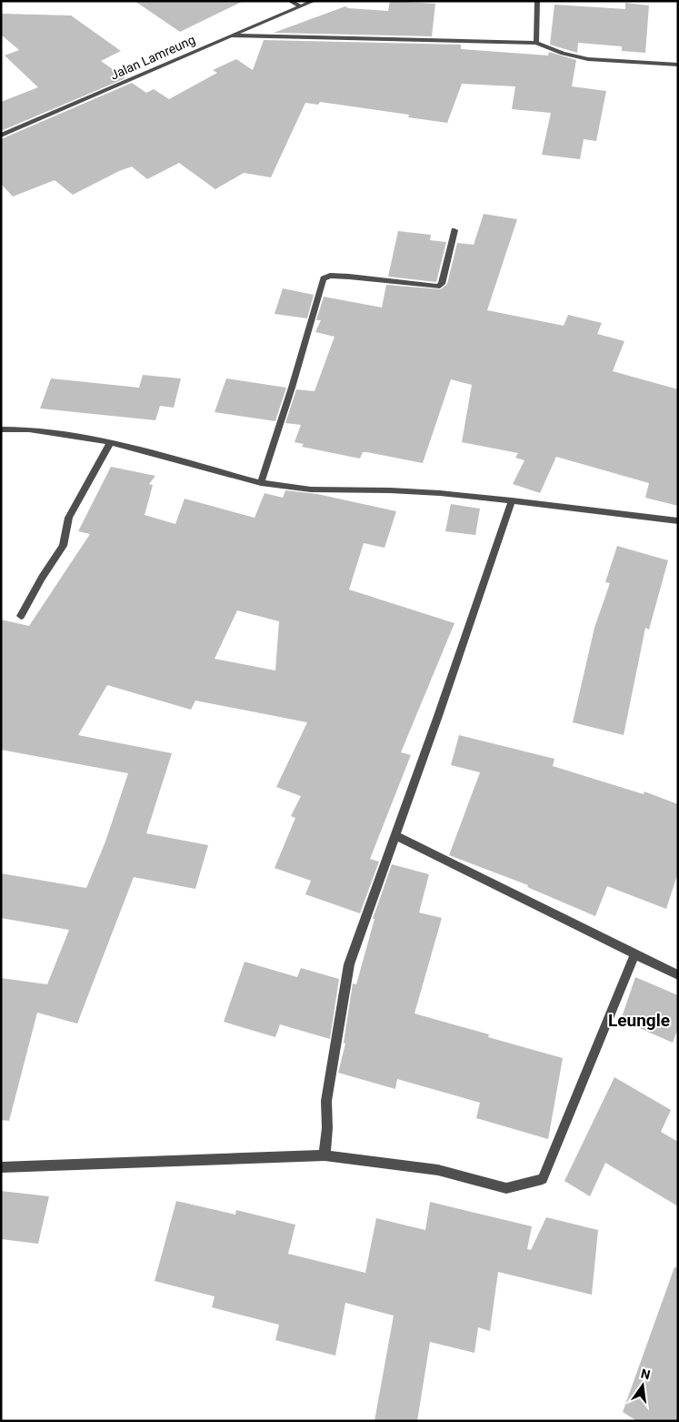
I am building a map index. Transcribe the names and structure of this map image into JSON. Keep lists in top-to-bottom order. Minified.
{"streets":{"street":["Jalan Lamreung"]},"districts":["Leungle"],"north":"top"}
